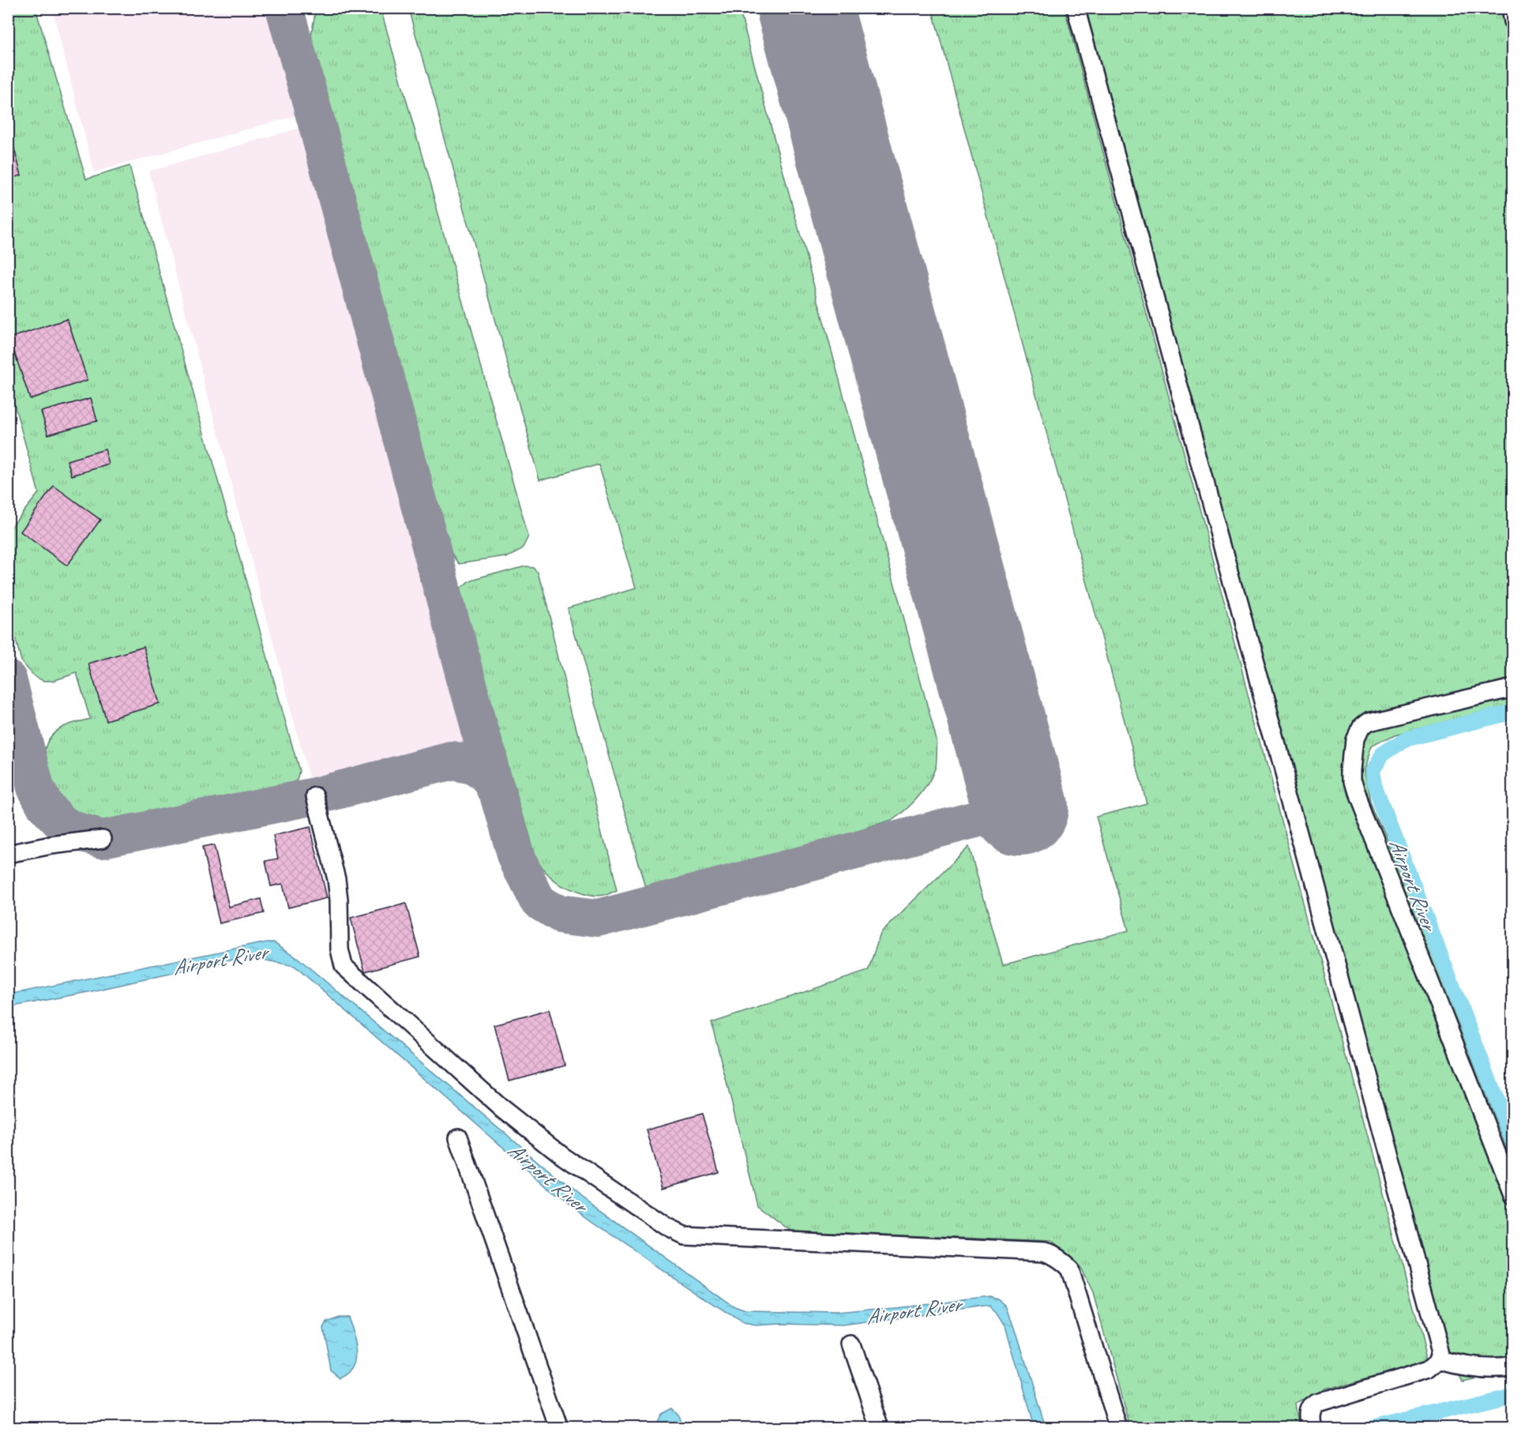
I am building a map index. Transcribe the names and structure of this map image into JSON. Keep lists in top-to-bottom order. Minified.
{"water":["Airport River"]}
